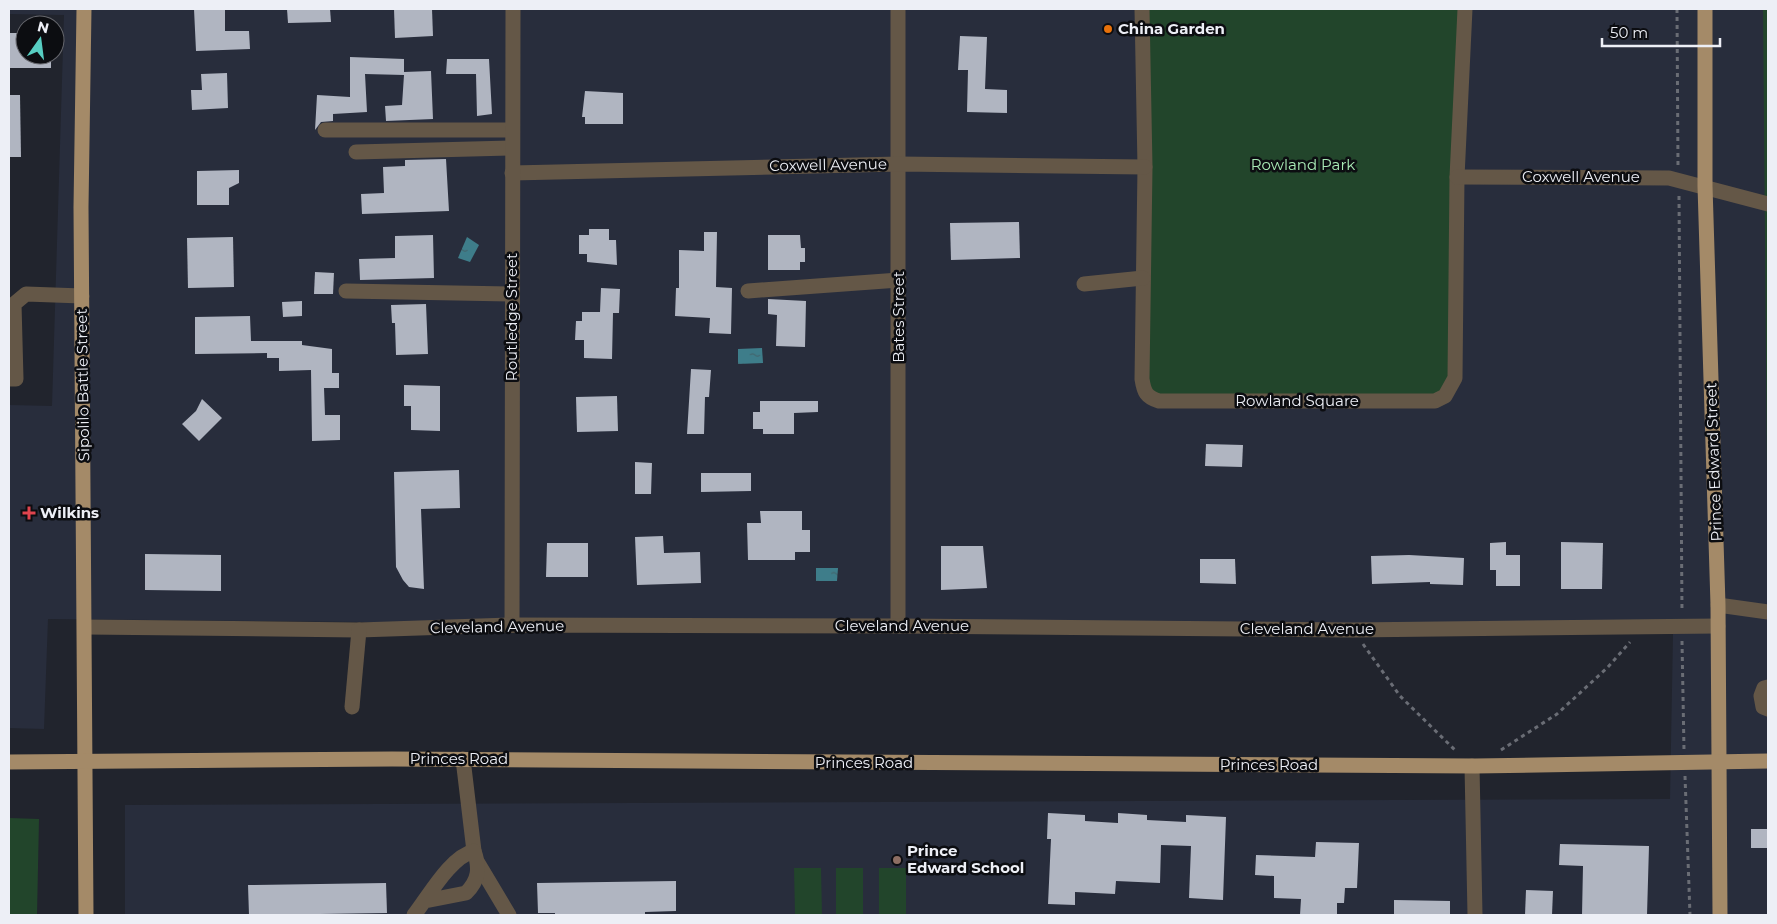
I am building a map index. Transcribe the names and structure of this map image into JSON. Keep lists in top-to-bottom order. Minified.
{"streets":{"main road":["Sipolilo Battle Street","Prince Edward Street","Princes Road"],"street":["Coxwell Avenue","Routledge Street","Bates Street","Rowland Square","Cleveland Avenue"]},"crossings":[["Coxwell Avenue","Routledge Street"],["Coxwell Avenue","Bates Street"],["Coxwell Avenue","Rowland Square"],["Coxwell Avenue","Prince Edward Street"],["Routledge Street","Cleveland Avenue"],["Bates Street","Cleveland Avenue"],["Sipolilo Battle Street","Cleveland Avenue"],["Sipolilo Battle Street","Princes Road"],["Prince Edward Street","Cleveland Avenue"],["Prince Edward Street","Princes Road"]],"parks":["Rowland Park"],"places":{"other":["China Garden","Prince Edward School"],"health":["Wilkins"]},"scale_bar":"50 m","north":"top"}
